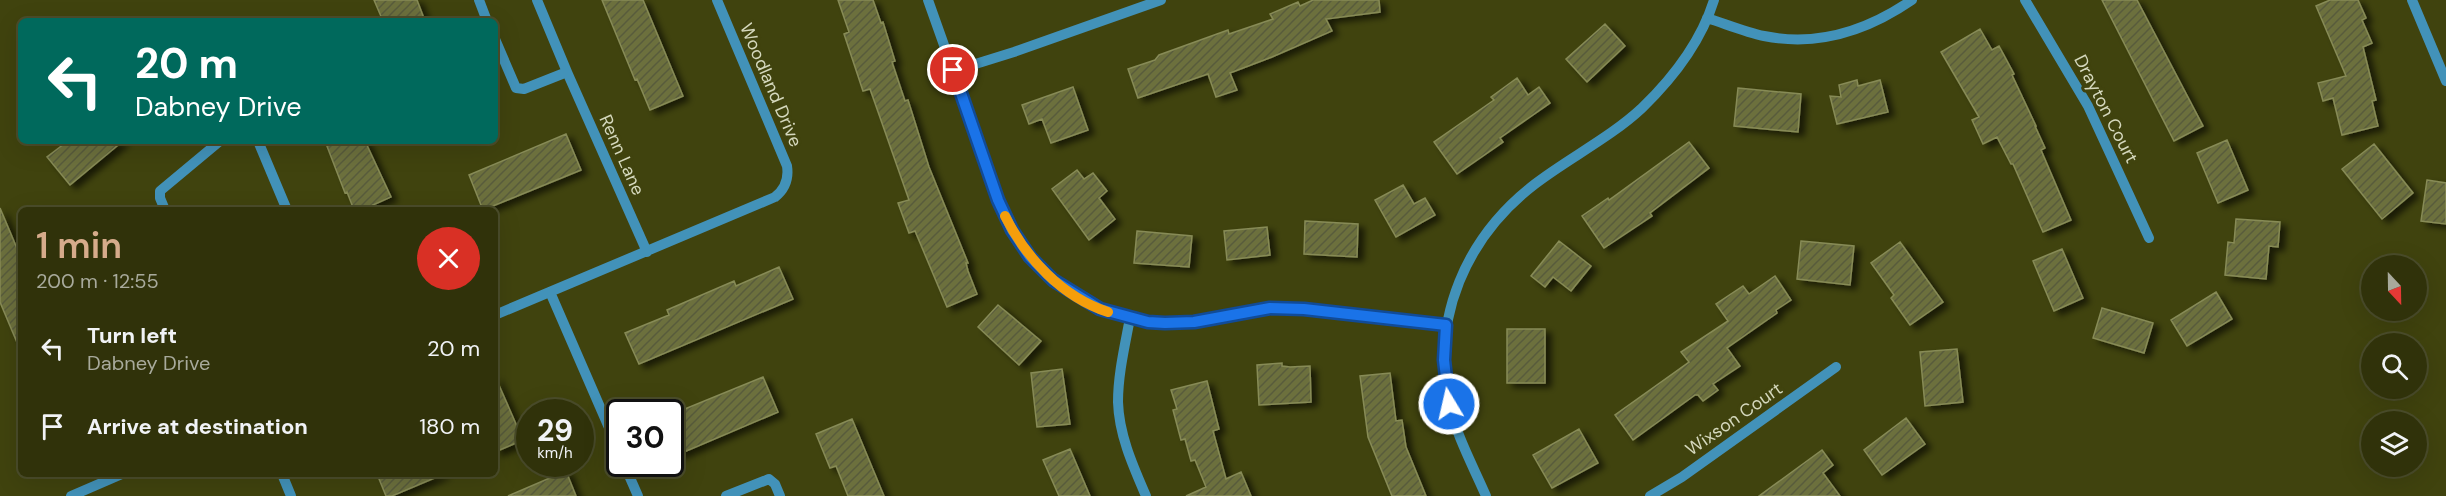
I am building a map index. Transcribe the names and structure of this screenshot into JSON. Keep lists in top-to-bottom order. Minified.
{"streets":{"street":["Woodland Drive","Drayton Court","Renn Lane","Wixson Court"]},"crossings":[["Woodland Drive","Renn Lane"]],"north":"bottom","page":{"turn":["20 m","Dabney Drive"],"heading":["1 min","200 m · 12:55"],"list":[{"name":"Turn left","note":"Dabney Drive","value":"20 m"},{"name":"Arrive at destination","value":"180 m"}],"speed":"29 km/h","limit":"30"}}
